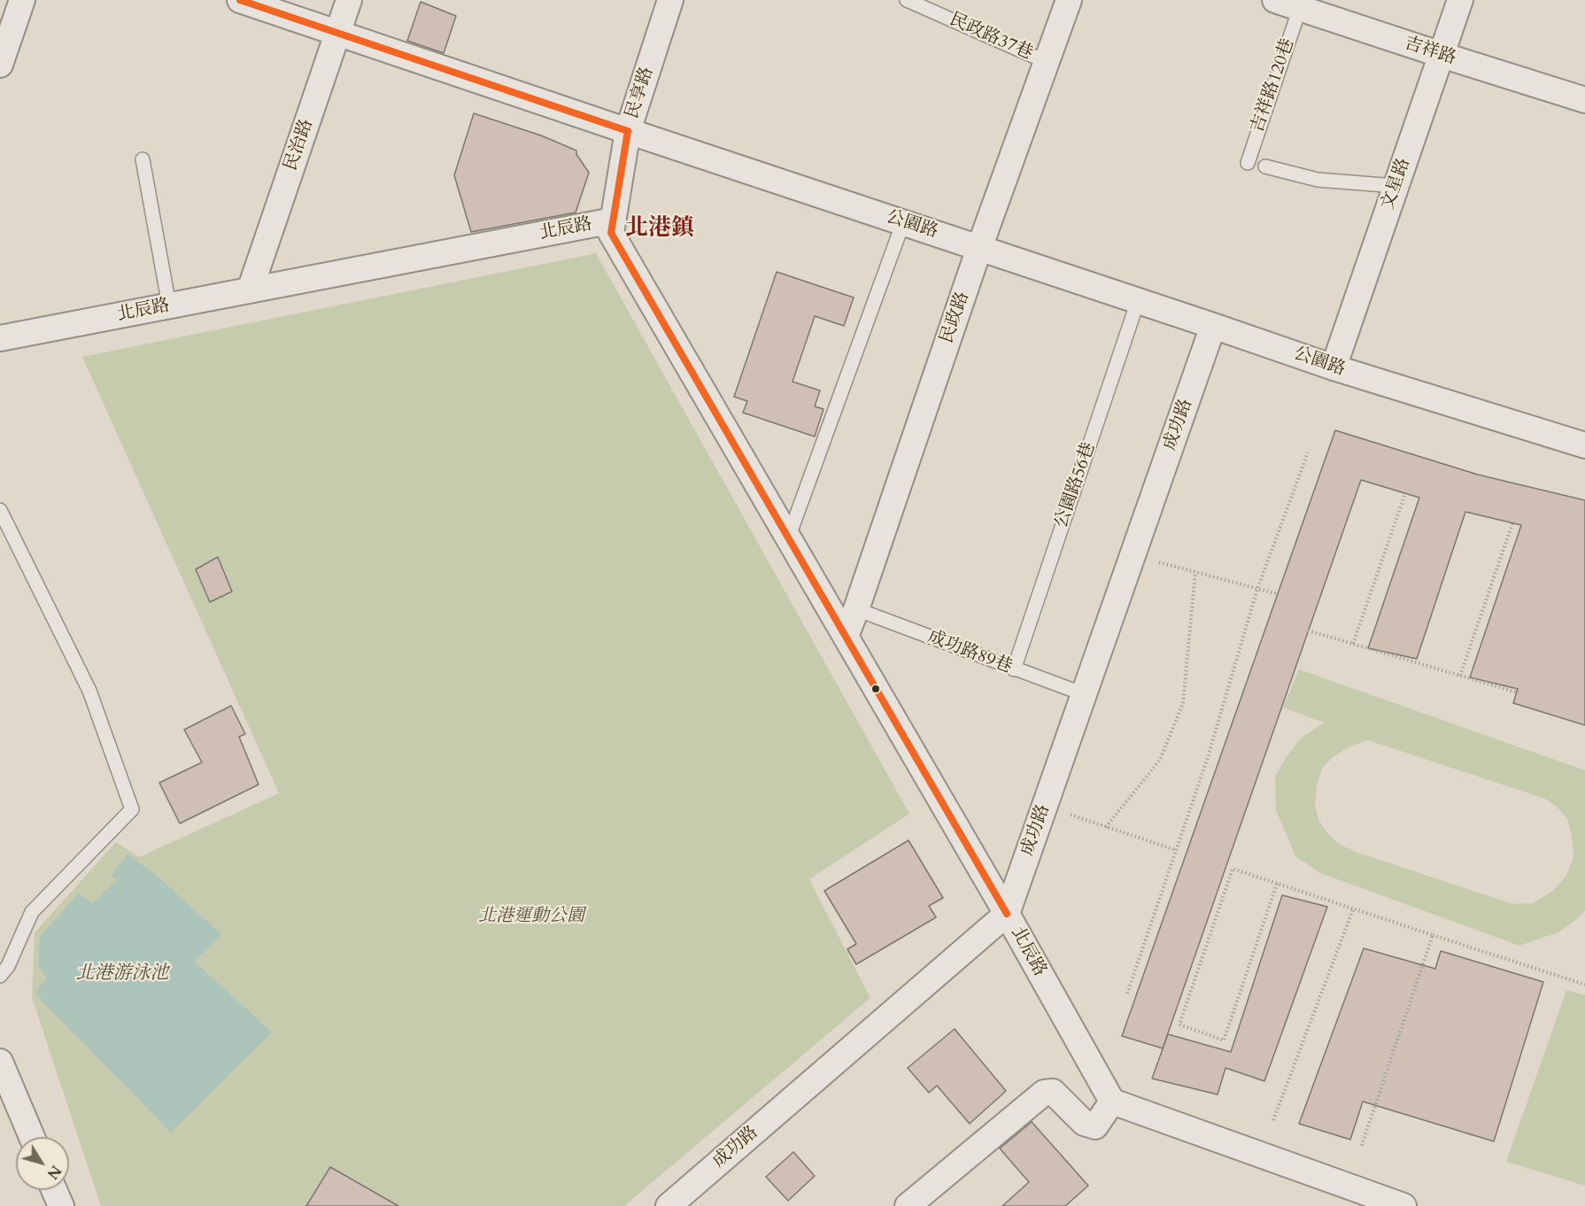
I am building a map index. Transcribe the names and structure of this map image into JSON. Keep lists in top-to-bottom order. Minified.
{"streets":{"street":["吉祥路","民享路","民治路","文星路","公園路","北辰路","民政路","成功路"],"lane":["民政路37巷","吉祥路120巷","公園路56巷","成功路89巷"]},"crossings":[["民政路37巷","民政路"],["吉祥路","吉祥路120巷"],["吉祥路","文星路"],["民享路","公園路"],["民享路","北辰路"],["民治路","公園路"],["民治路","北辰路"],["文星路","公園路"],["公園路","民政路"],["公園路","成功路"],["公園路","公園路56巷"],["北辰路","民政路"],["北辰路","成功路"],["民政路","成功路89巷"],["成功路","成功路89巷"],["公園路56巷","成功路89巷"]],"districts":["北港鎮"],"water":["北港游泳池"],"parks":["北港運動公園"],"north":"bottom right"}
